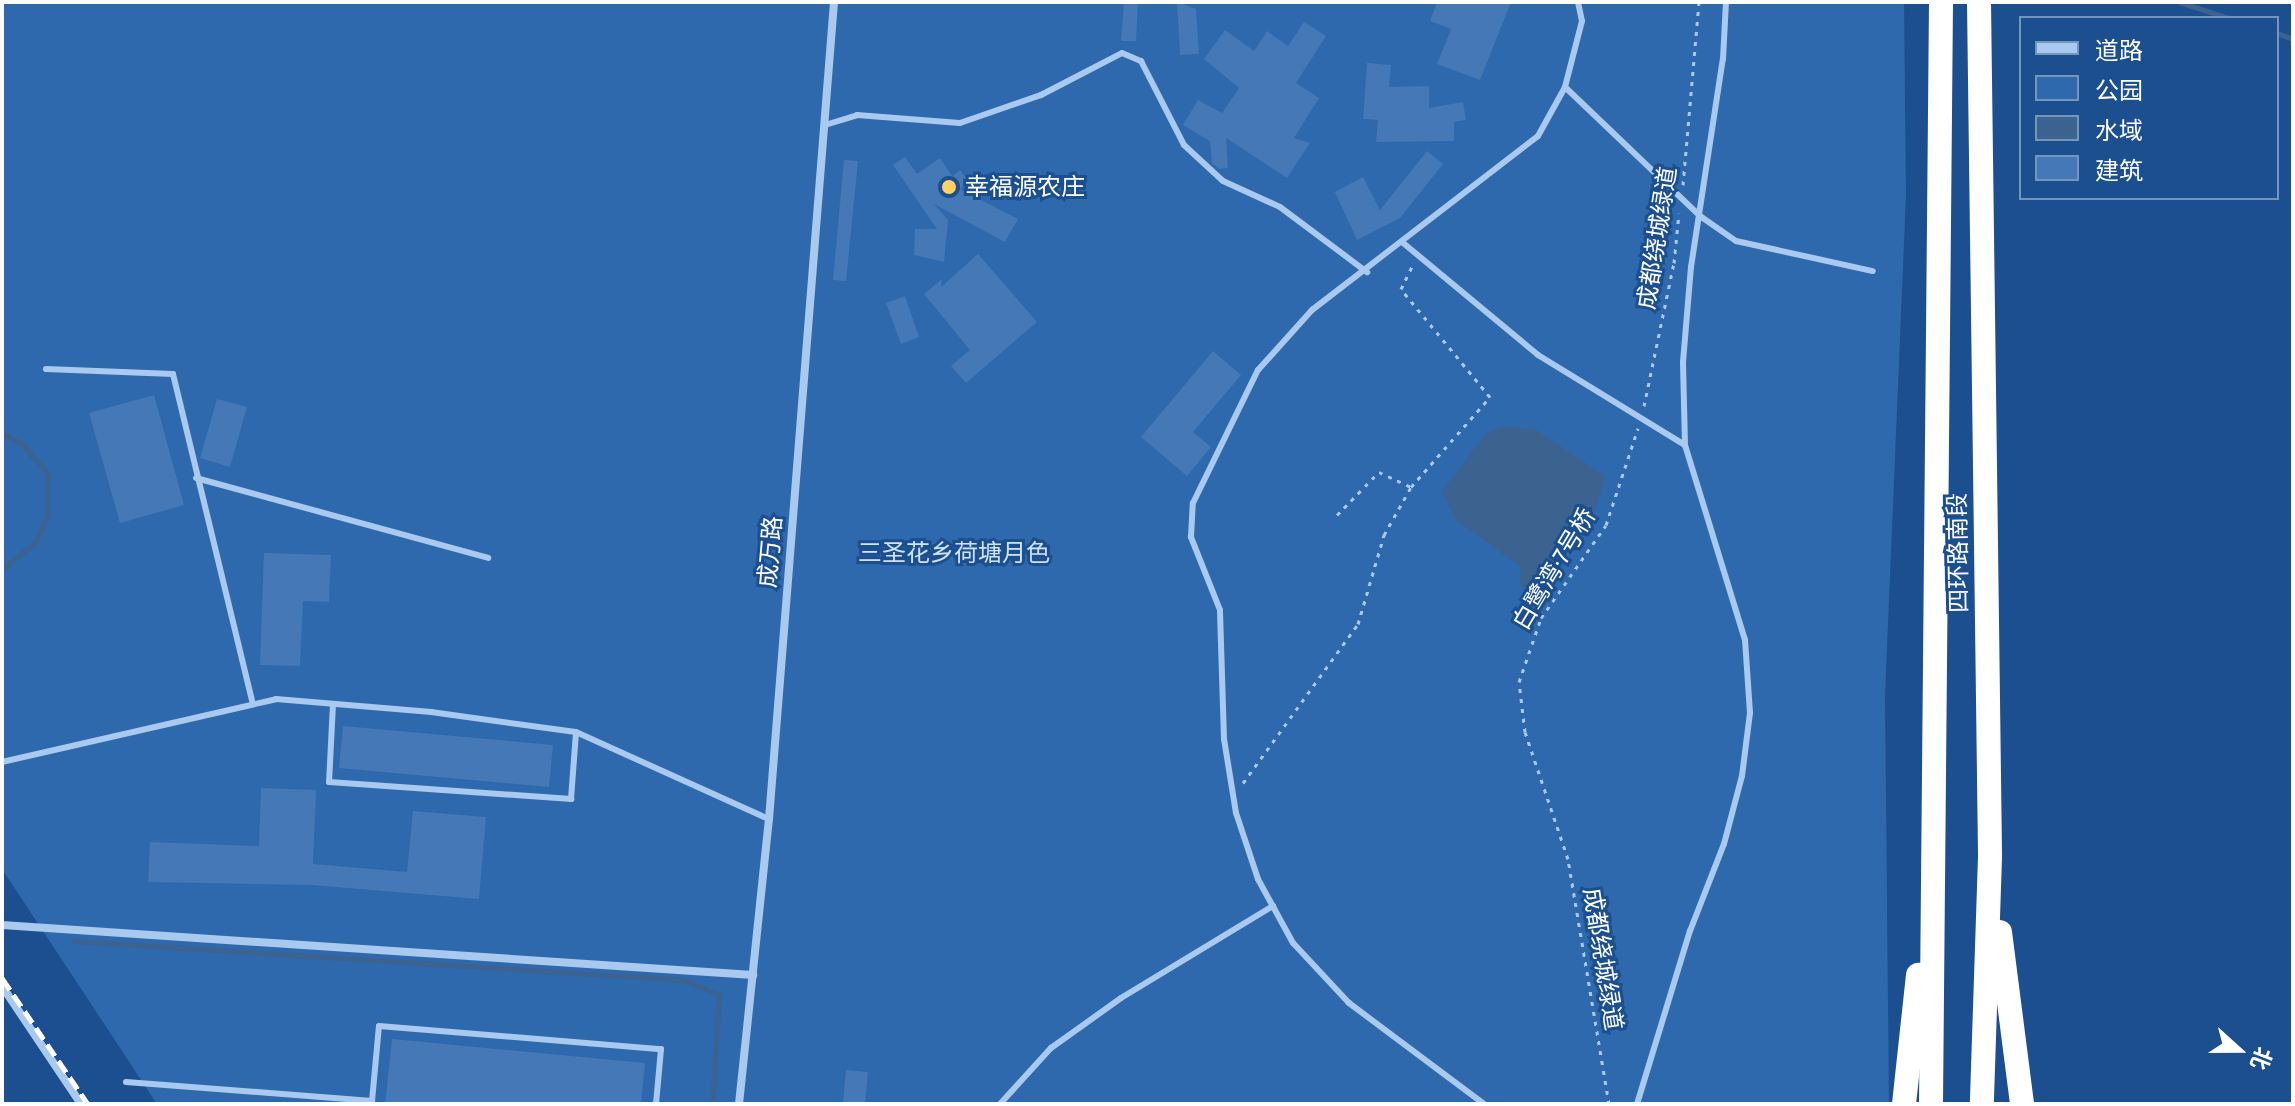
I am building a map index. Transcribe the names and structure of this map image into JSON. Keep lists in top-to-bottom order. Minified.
{"streets":{"highway":["四环路南段"],"street":["成万路"],"path":["成都绕城绿道","白鹭湾·7号桥"]},"crossings":[["成都绕城绿道","白鹭湾·7号桥"]],"parks":["三圣花乡荷塘月色"],"places":["幸福源农庄"],"legend":["道路","公园","水域","建筑"],"north":"right"}
